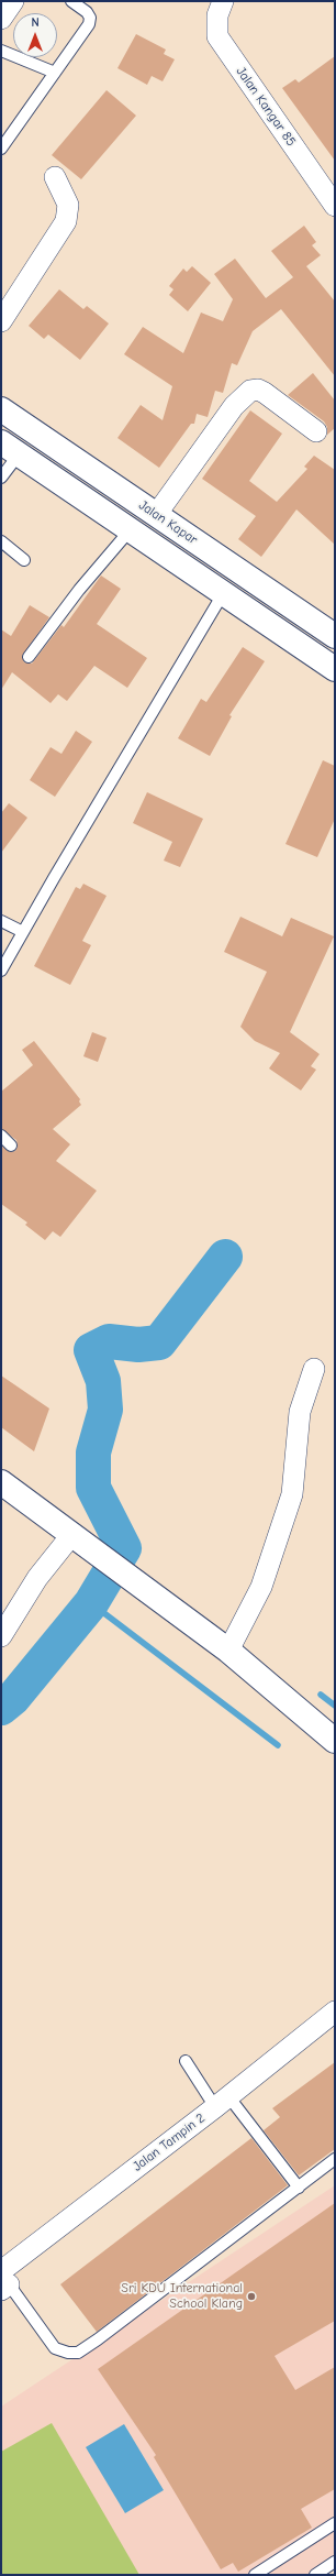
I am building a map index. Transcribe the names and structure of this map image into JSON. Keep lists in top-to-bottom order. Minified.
{"streets":{"main road":["Jalan Kapar"],"street":["Jalan Kangar 85","Jalan Tampin 2"]},"places":["Sri KDU International School Klang"],"north":"top"}
